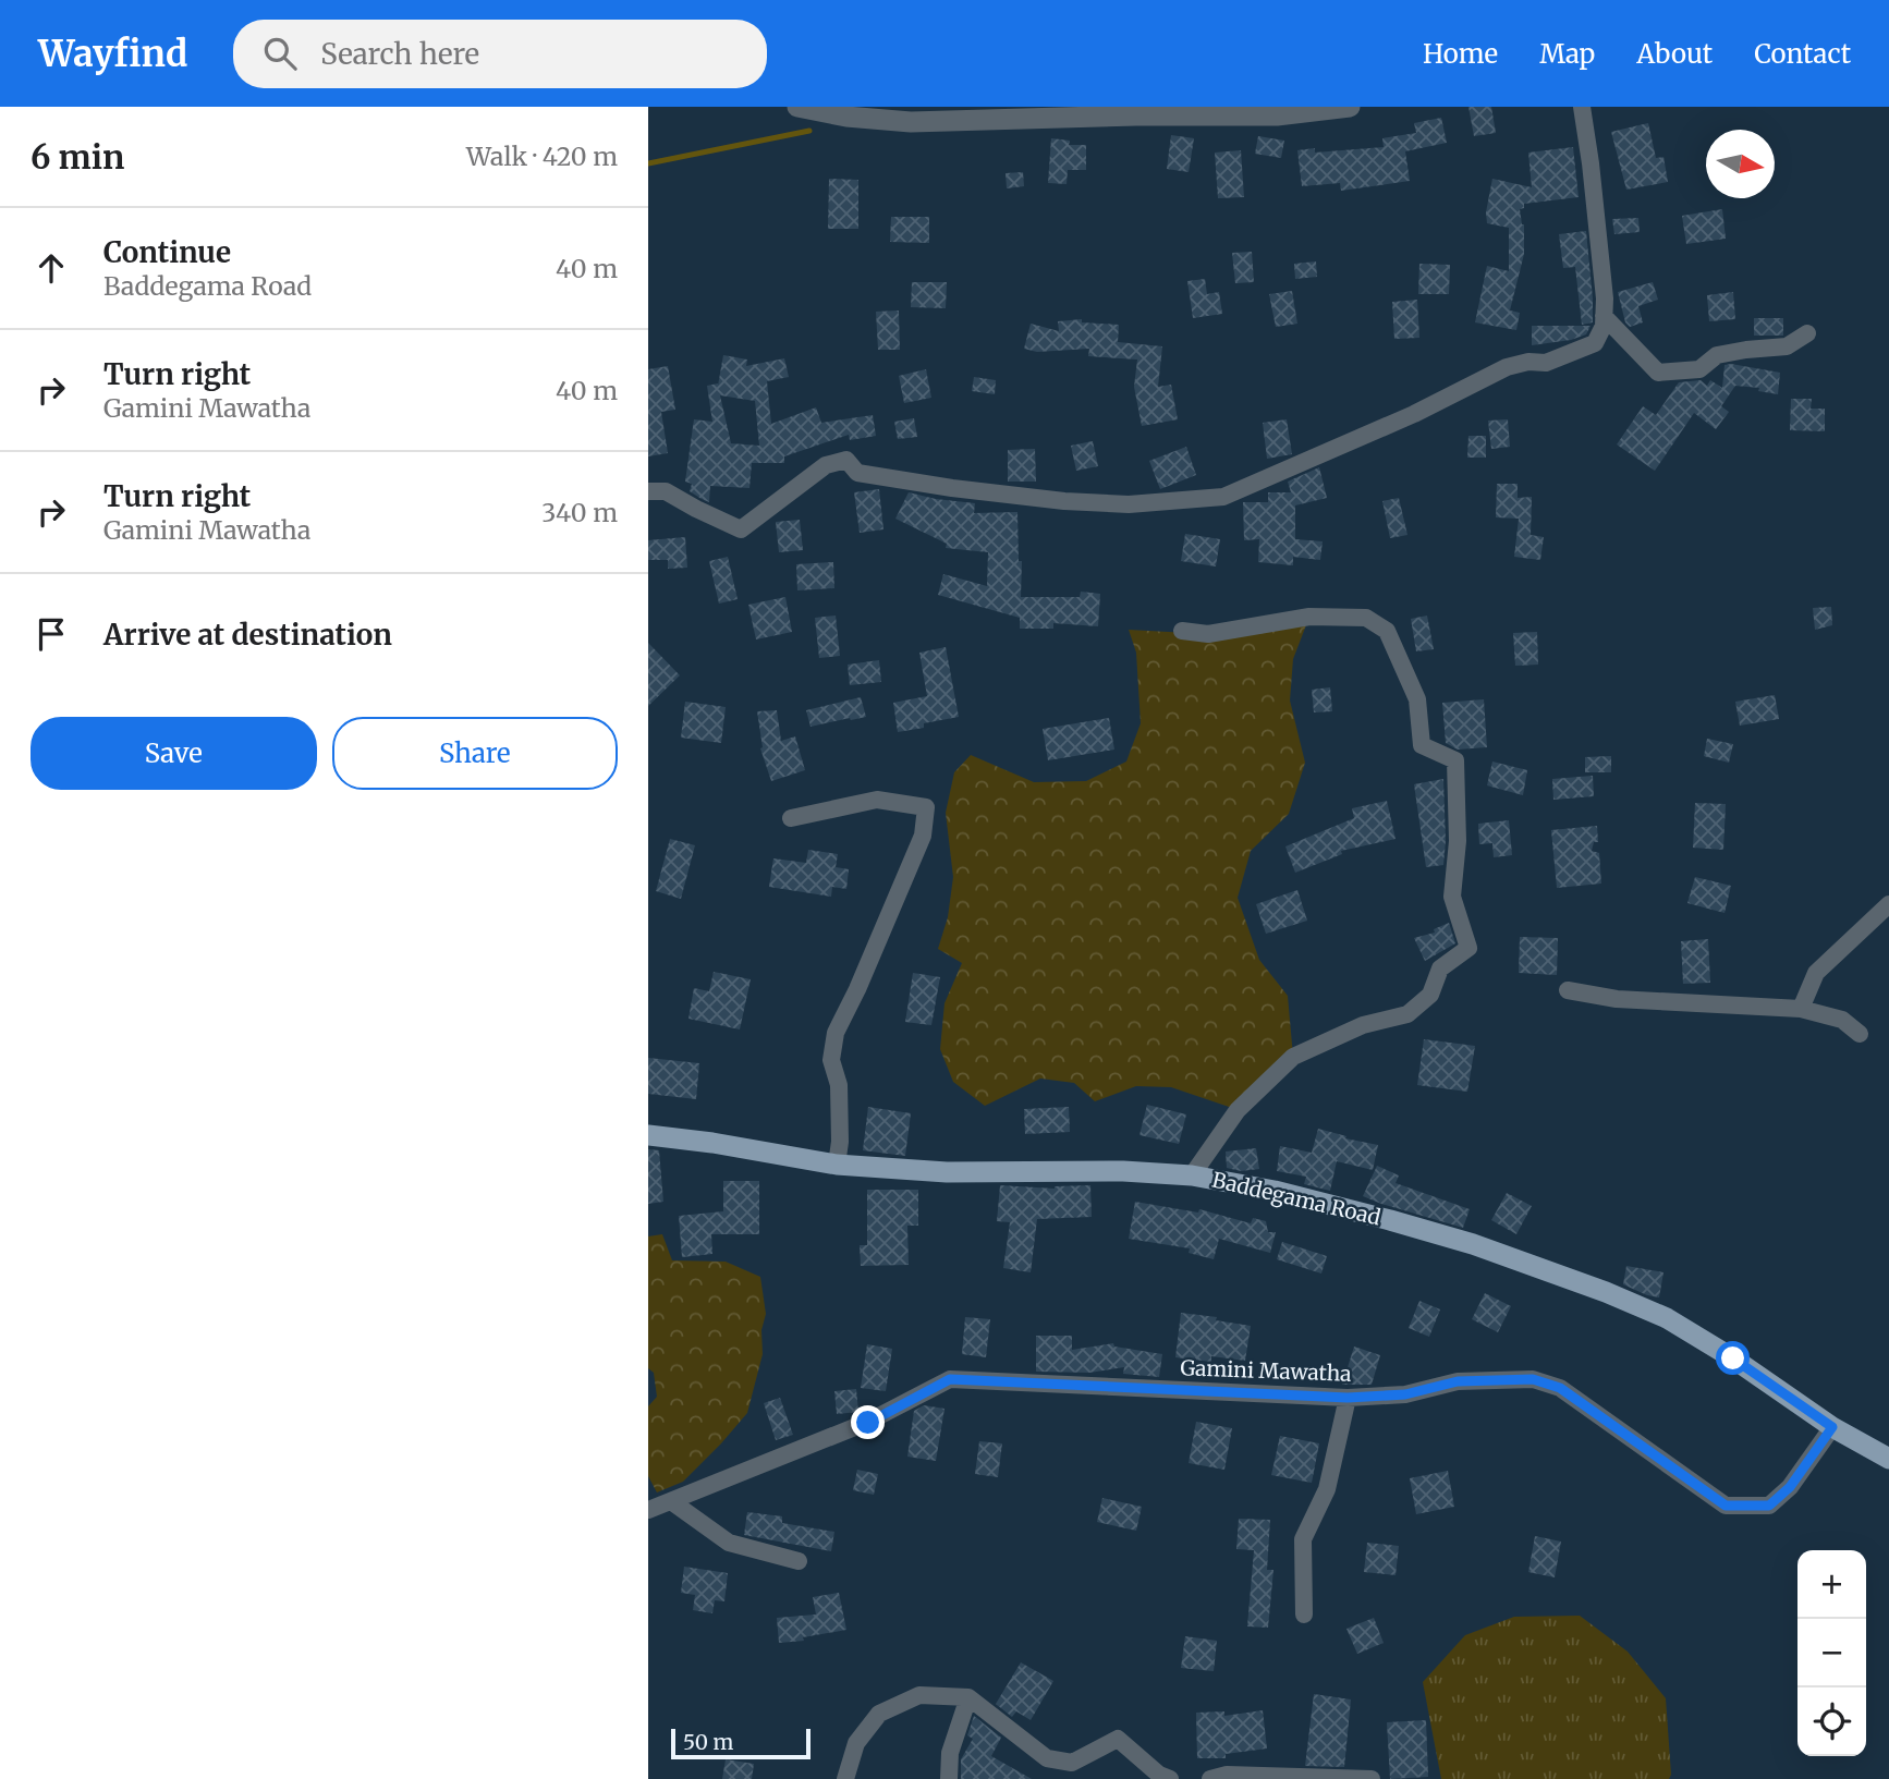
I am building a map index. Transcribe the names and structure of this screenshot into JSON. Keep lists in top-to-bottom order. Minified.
{"streets":{"main road":["Baddegama Road"],"street":["Gamini Mawatha"]},"crossings":[["Baddegama Road","Gamini Mawatha"]],"scale_bar":"50 m","north":"right","page":{"header":"Wayfind","search":"Search here","nav":["Home","Map","About","Contact"],"heading":["6 min","Walk · 420 m"],"list":[["Continue","Baddegama Road","40 m"],["Turn right","Gamini Mawatha","40 m"],["Turn right","Gamini Mawatha","340 m"],"Arrive at destination"],"buttons":["Save","Share"],"map_buttons":["+","−"],"scale":"50 m"}}
